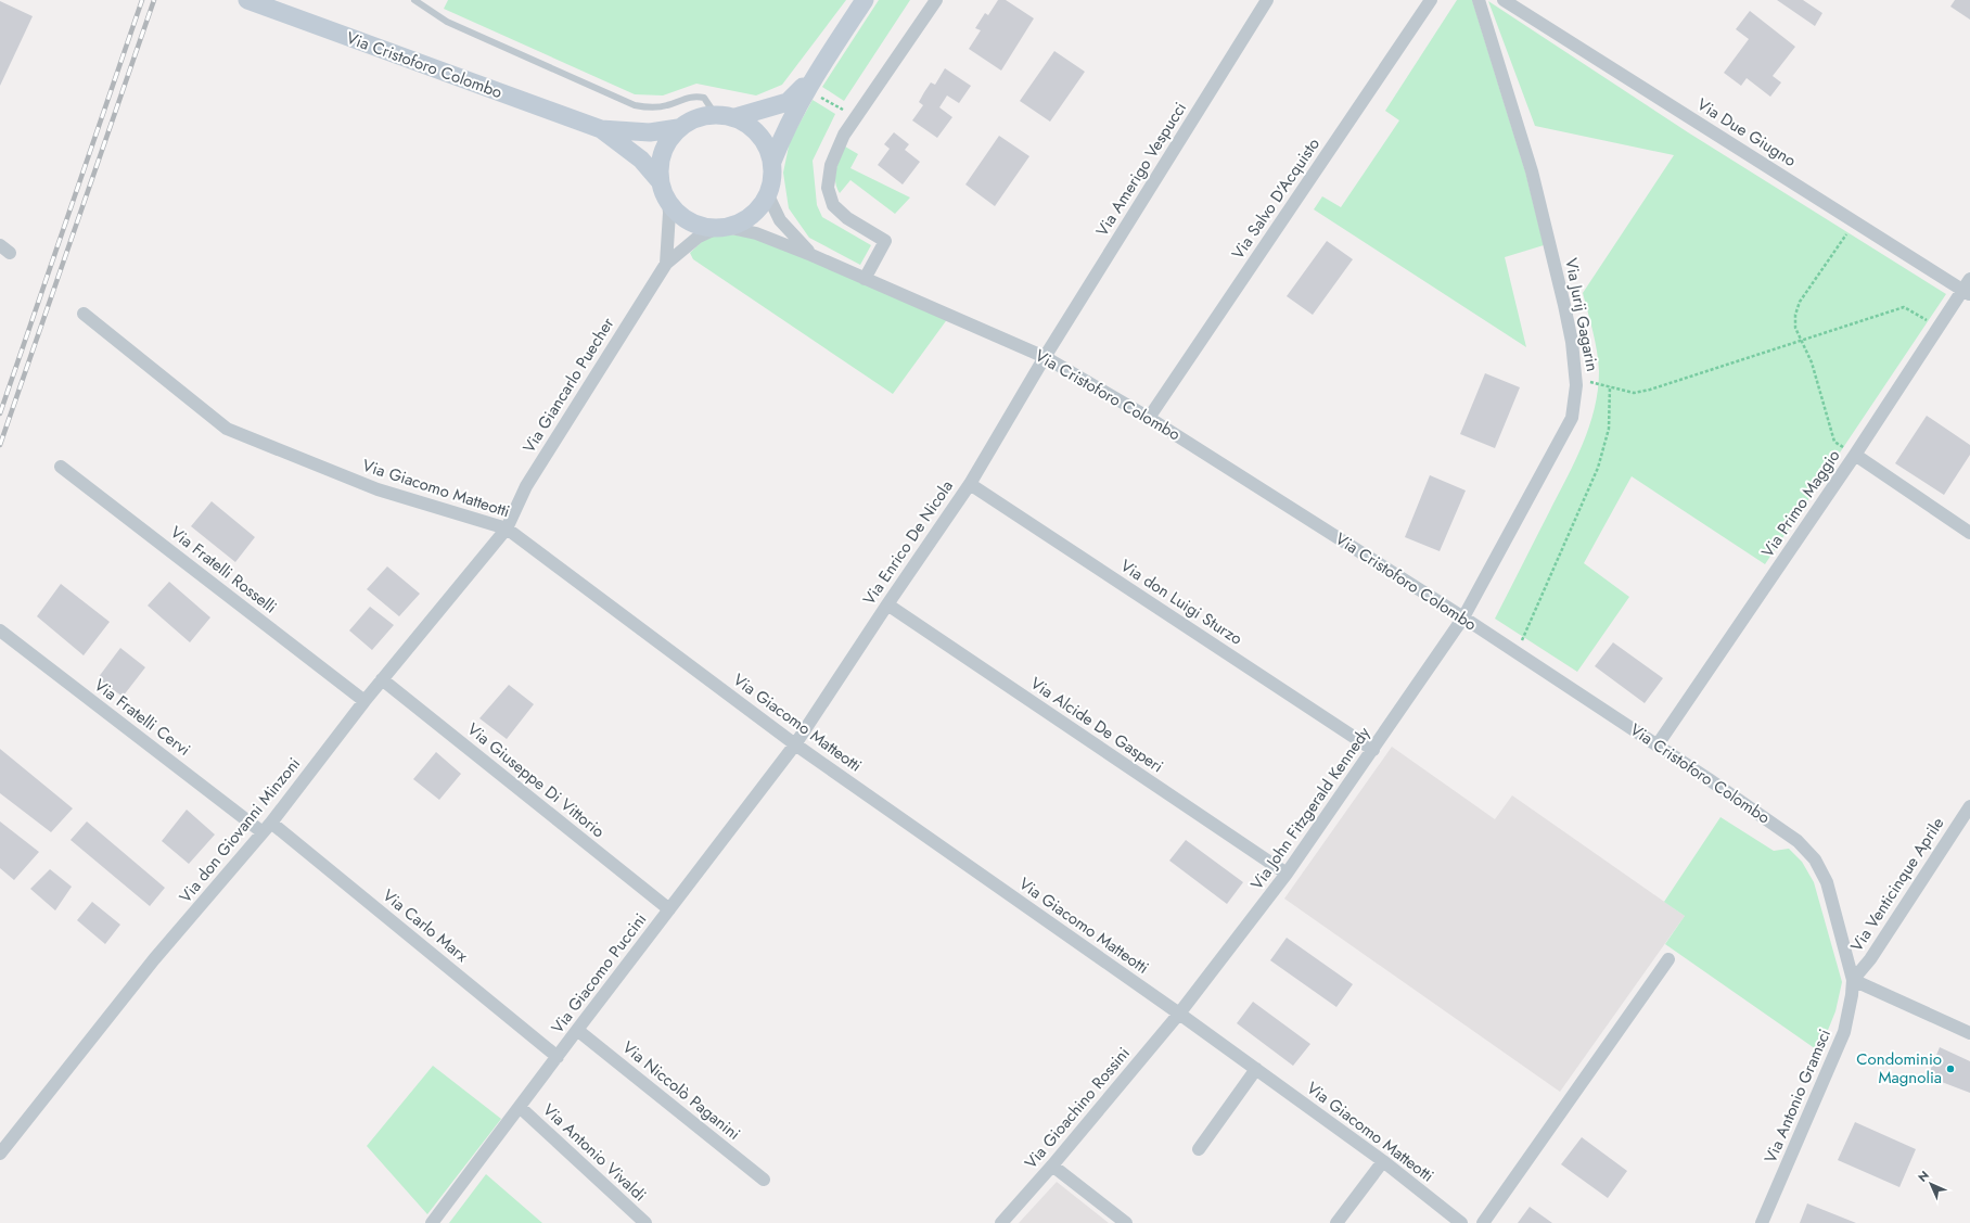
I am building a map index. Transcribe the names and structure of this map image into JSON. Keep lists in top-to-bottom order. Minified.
{"streets":{"street":["Via Cristoforo Colombo","Via Due Giugno","Via Amerigo Vespucci","Via Salvo D’Acquisto","Via Jurij Gagarin","Via Giancarlo Puecher","Via Giacomo Matteotti","Via Primo Maggio","Via Enrico De Nicola","Via Fratelli Rosselli","Via don Luigi Sturzo","Via Fratelli Cervi","Via Alcide De Gasperi","Via Giuseppe Di Vittorio","Via John Fitzgerald Kennedy","Via don Giovanni Minzoni","Via Venticinque Aprile","Via Carlo Marx","Via Giacomo Puccini","Via Niccolò Paganini","Via Antonio Gramsci","Via Gioachino Rossini","Via Antonio Vivaldi"]},"crossings":[["Via Cristoforo Colombo","Via Amerigo Vespucci"],["Via Cristoforo Colombo","Via Salvo D’Acquisto"],["Via Cristoforo Colombo","Via Jurij Gagarin"],["Via Cristoforo Colombo","Via Giancarlo Puecher"],["Via Cristoforo Colombo","Via Primo Maggio"],["Via Cristoforo Colombo","Via Enrico De Nicola"],["Via Cristoforo Colombo","Via John Fitzgerald Kennedy"],["Via Cristoforo Colombo","Via Venticinque Aprile"],["Via Cristoforo Colombo","Via Antonio Gramsci"],["Via Due Giugno","Via Primo Maggio"],["Via Amerigo Vespucci","Via Enrico De Nicola"],["Via Jurij Gagarin","Via John Fitzgerald Kennedy"],["Via Giancarlo Puecher","Via Giacomo Matteotti"],["Via Giancarlo Puecher","Via don Giovanni Minzoni"],["Via Giacomo Matteotti","Via Enrico De Nicola"],["Via Giacomo Matteotti","Via John Fitzgerald Kennedy"],["Via Giacomo Matteotti","Via don Giovanni Minzoni"],["Via Giacomo Matteotti","Via Giacomo Puccini"],["Via Giacomo Matteotti","Via Gioachino Rossini"],["Via Enrico De Nicola","Via don Luigi Sturzo"],["Via Enrico De Nicola","Via Alcide De Gasperi"],["Via Enrico De Nicola","Via Giacomo Puccini"],["Via Fratelli Rosselli","Via don Giovanni Minzoni"],["Via don Luigi Sturzo","Via John Fitzgerald Kennedy"],["Via Fratelli Cervi","Via don Giovanni Minzoni"],["Via Fratelli Cervi","Via Carlo Marx"],["Via Alcide De Gasperi","Via John Fitzgerald Kennedy"],["Via Giuseppe Di Vittorio","Via don Giovanni Minzoni"],["Via Giuseppe Di Vittorio","Via Giacomo Puccini"],["Via John Fitzgerald Kennedy","Via Gioachino Rossini"],["Via don Giovanni Minzoni","Via Carlo Marx"],["Via Venticinque Aprile","Via Antonio Gramsci"],["Via Carlo Marx","Via Giacomo Puccini"],["Via Giacomo Puccini","Via Niccolò Paganini"],["Via Giacomo Puccini","Via Antonio Vivaldi"]],"places":["Condominio Magnolia"],"north":"top left"}
